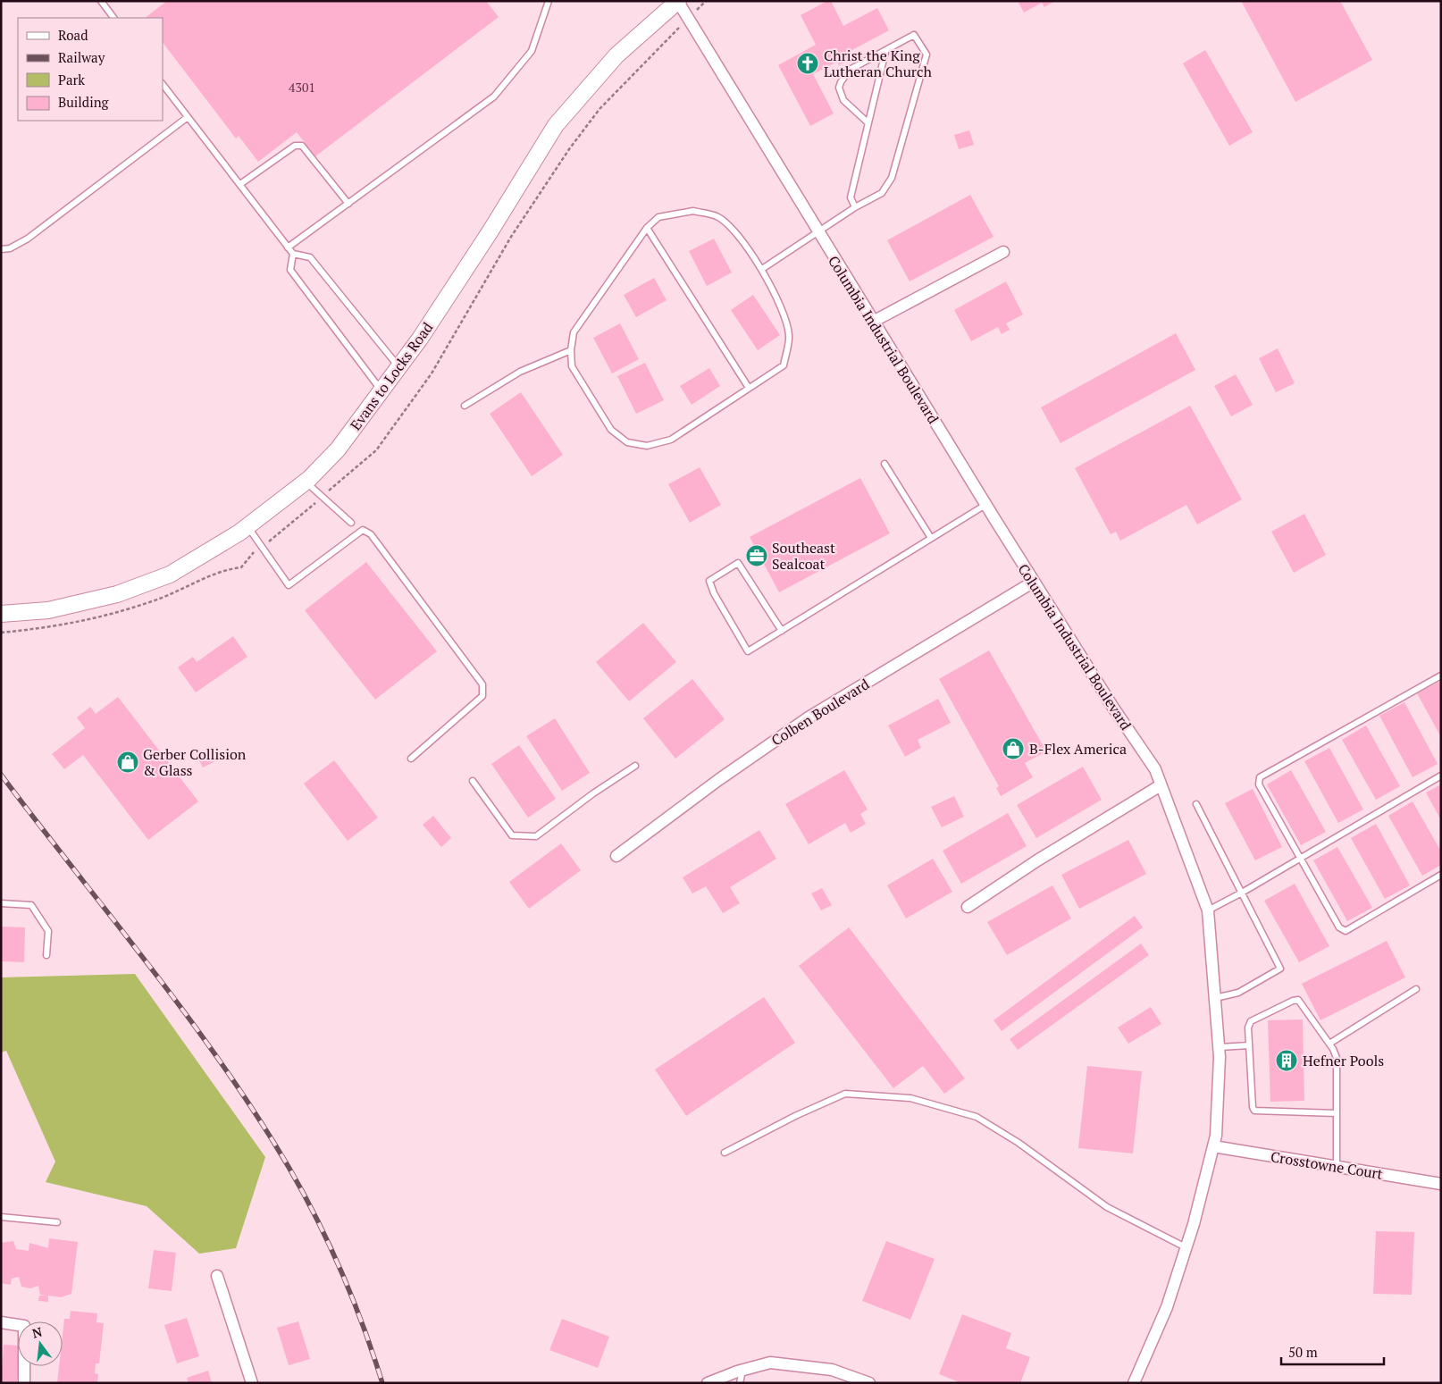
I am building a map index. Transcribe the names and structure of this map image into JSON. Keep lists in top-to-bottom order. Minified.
{"streets":{"street":["Columbia Industrial Boulevard","Evans to Locks Road","Colben Boulevard","Crosstowne Court"]},"crossings":[["Columbia Industrial Boulevard","Evans to Locks Road"],["Columbia Industrial Boulevard","Colben Boulevard"],["Columbia Industrial Boulevard","Crosstowne Court"]],"places":{"church":["Christ the King Lutheran Church"],"office":["Southeast Sealcoat"],"shop":["B-Flex America","Gerber Collision & Glass"],"building":["Hefner Pools"]},"house_numbers":["4301"],"legend":["Road","Railway","Park","Building"],"scale_bar":"50 m","north":"top"}
